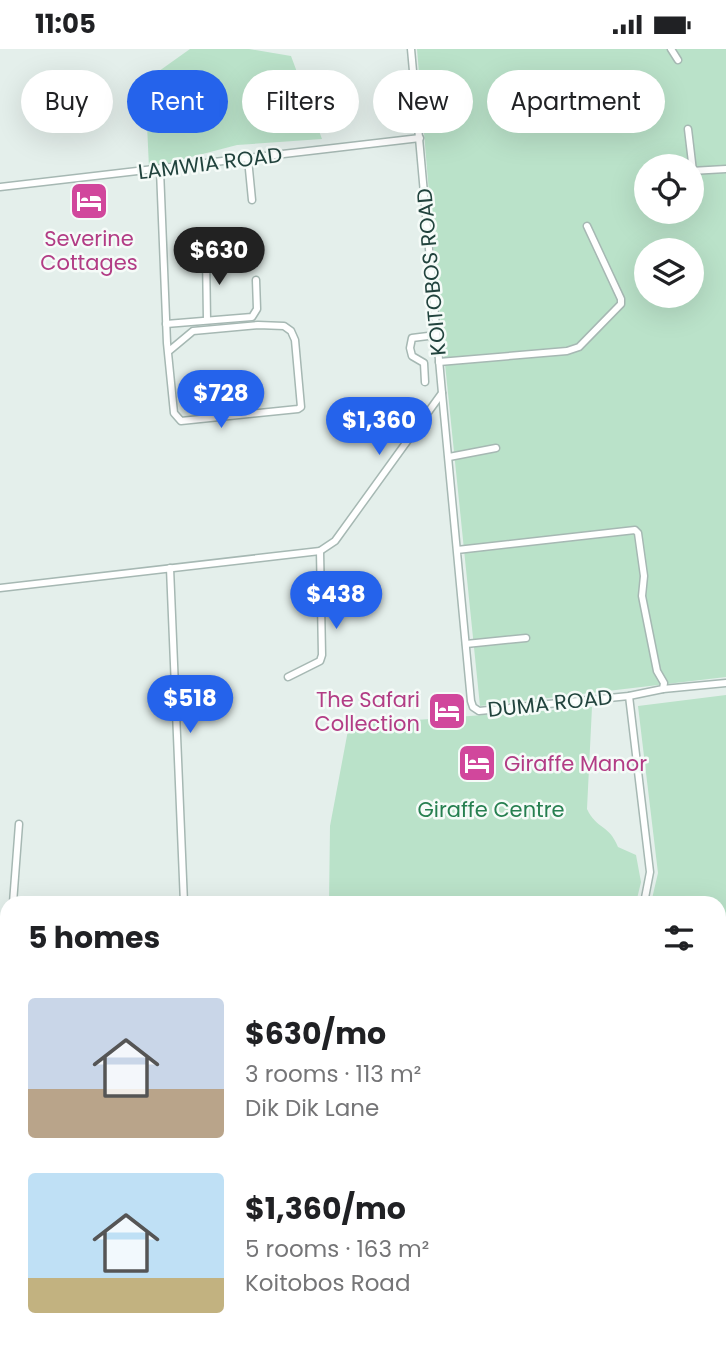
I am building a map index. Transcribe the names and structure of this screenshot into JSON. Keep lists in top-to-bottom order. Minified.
{"streets":{"street":["LAMWIA ROAD","KOITOBOS ROAD","DUMA ROAD"]},"crossings":[["LAMWIA ROAD","KOITOBOS ROAD"],["KOITOBOS ROAD","DUMA ROAD"]],"parks":["Giraffe Centre"],"places":{"hotel":["Severine Cottages","The Safari Collection","Giraffe Manor"]},"page":{"status":"11:05","chip":["Buy","Rent","Filters","New","Apartment"],"price":["$630","$728","$1,360","$438","$518"],"heading":"5 homes","list":[{"name":"$630/mo","note":"3 rooms · 113 m² · Dik Dik Lane"},{"name":"$1,360/mo","note":"5 rooms · 163 m² · Koitobos Road"}]}}
